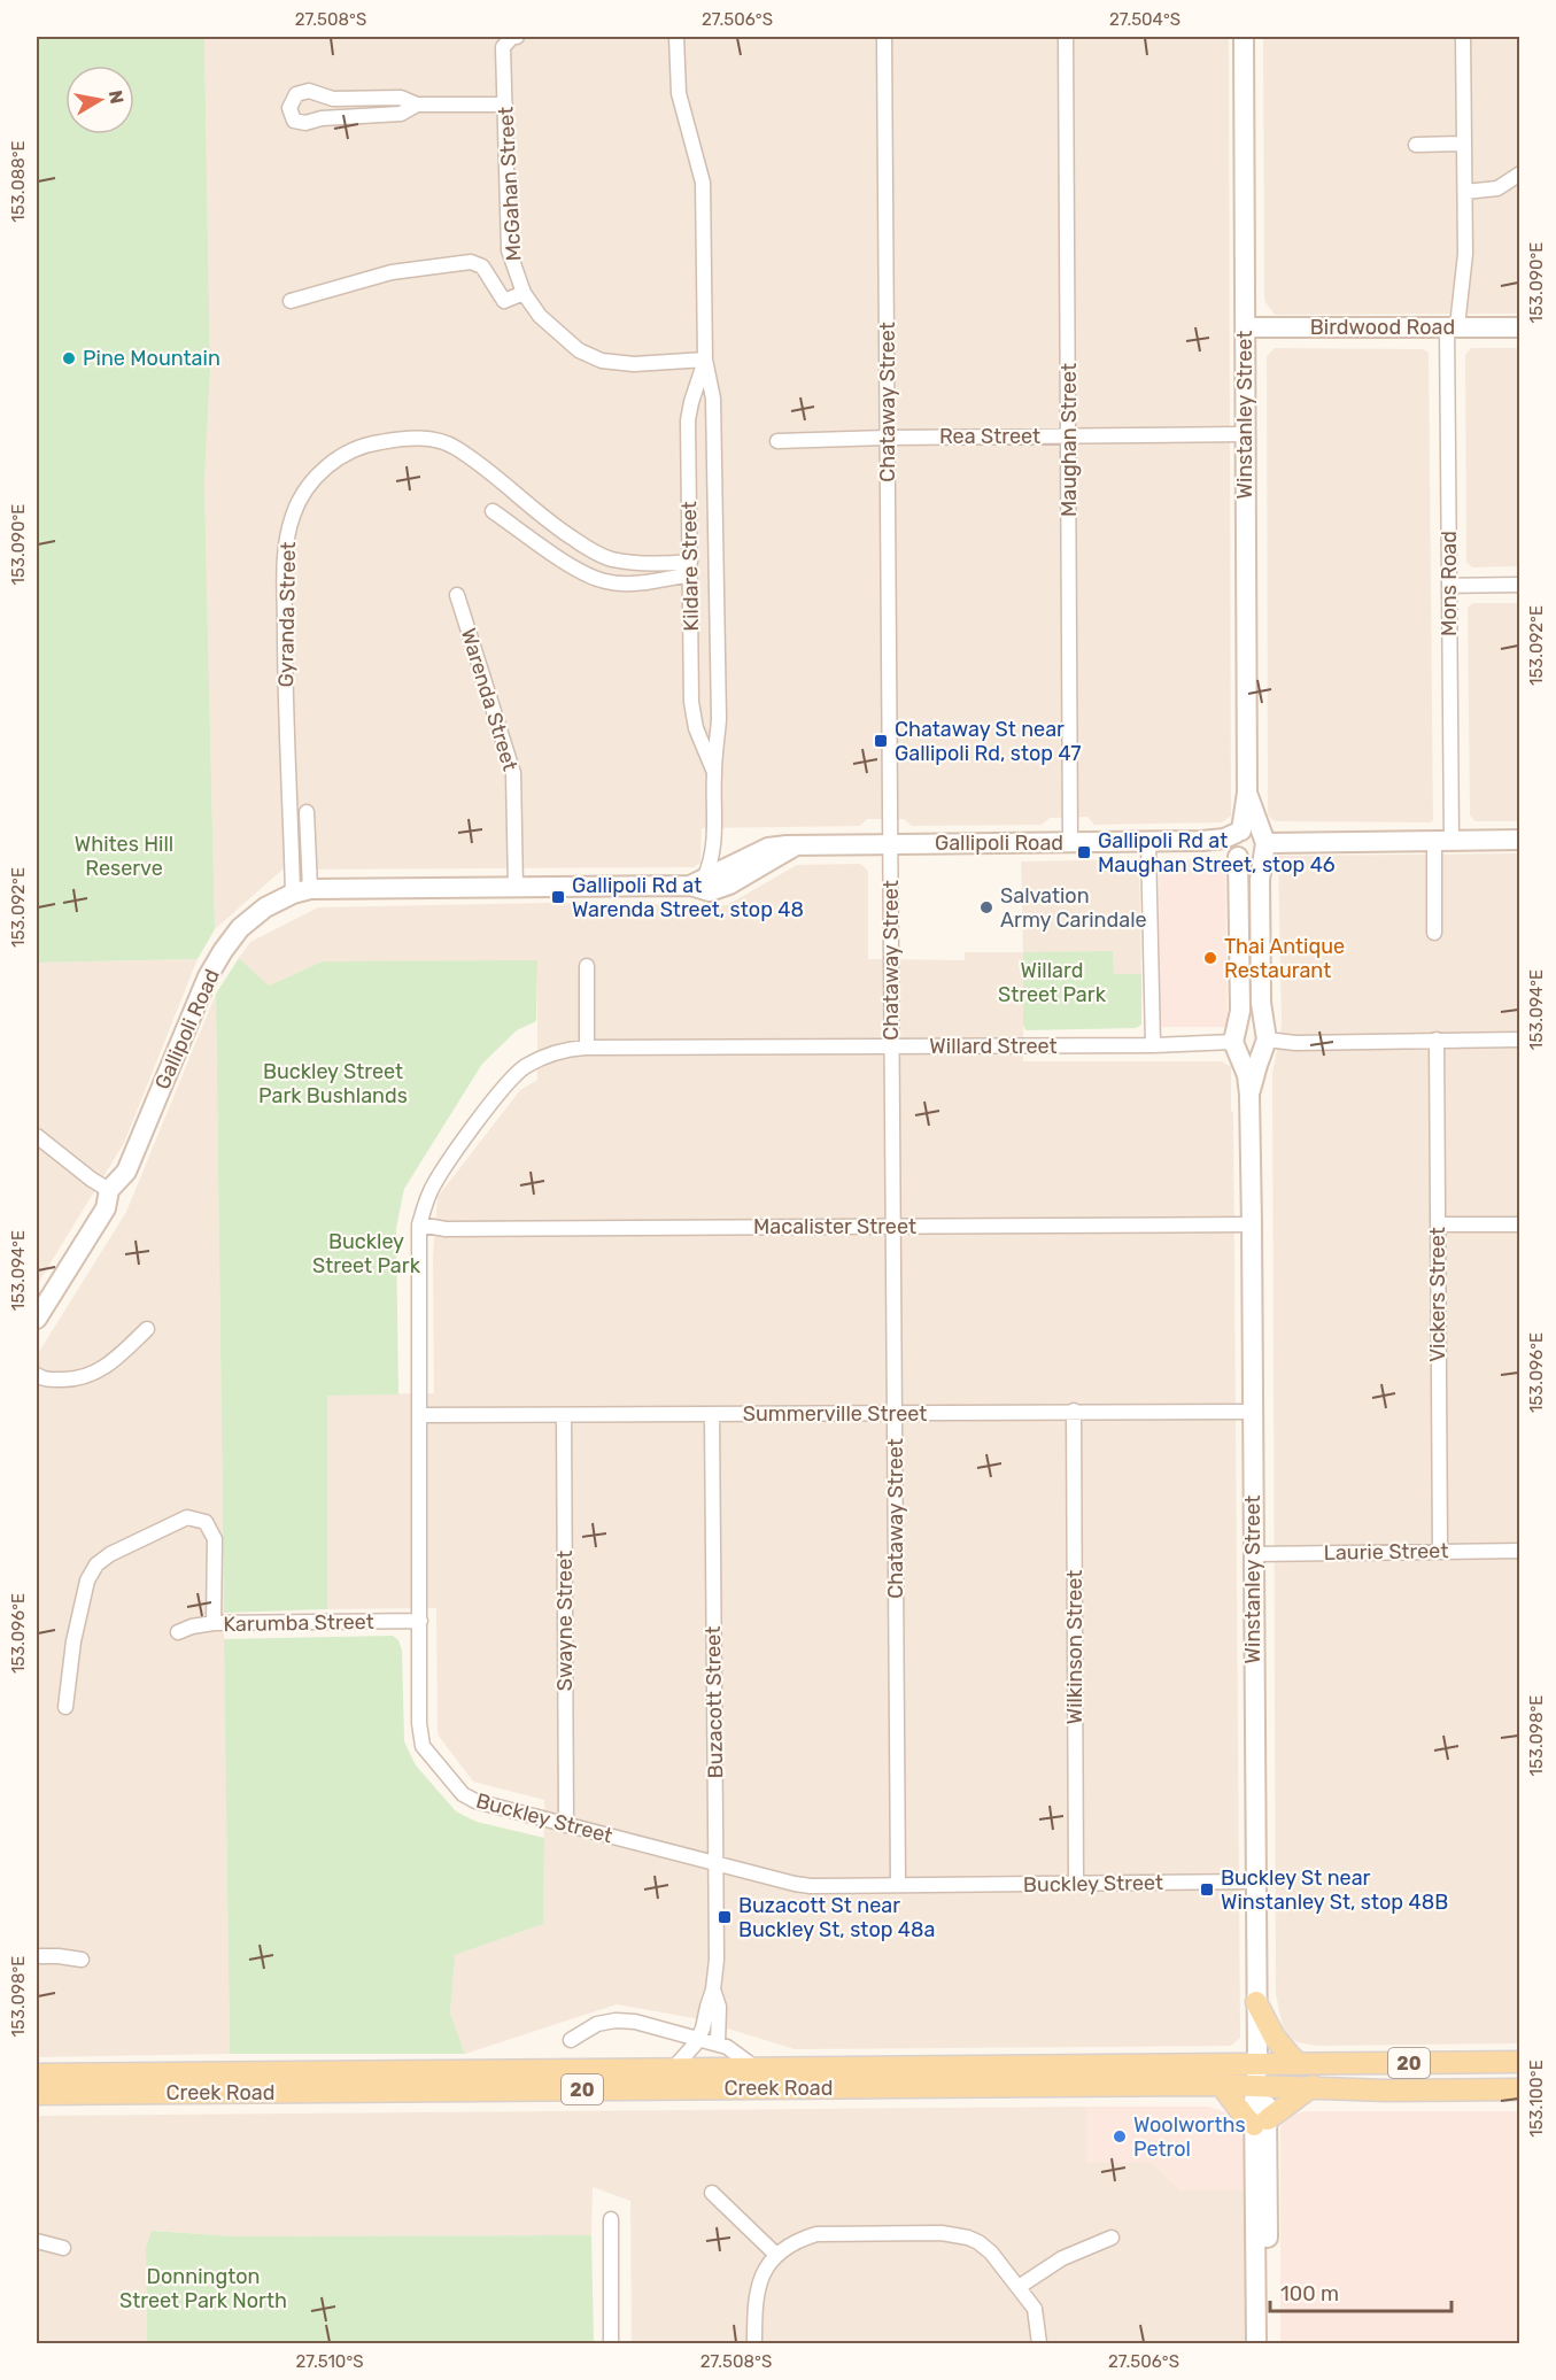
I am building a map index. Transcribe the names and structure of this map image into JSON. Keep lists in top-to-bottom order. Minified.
{"streets":{"main road":["20","Creek Road"],"street":["McGahan Street","Birdwood Road","Chataway Street","Winstanley Street","Rea Street","Maughan Street","Kildare Street","Mons Road","Gyranda Street","Warenda Street","Gallipoli Road","Willard Street","Macalister Street","Vickers Street","Summerville Street","Laurie Street","Swayne Street","Karumba Street","Wilkinson Street","Buzacott Street","Buckley Street"]},"crossings":[["McGahan Street","Kildare Street"],["Birdwood Road","Winstanley Street"],["Birdwood Road","Mons Road"],["Chataway Street","Rea Street"],["Chataway Street","Gallipoli Road"],["Chataway Street","Willard Street"],["Chataway Street","Macalister Street"],["Chataway Street","Summerville Street"],["Chataway Street","Buckley Street"],["Winstanley Street","Rea Street"],["Winstanley Street","Gallipoli Road"],["Winstanley Street","Willard Street"],["Winstanley Street","Macalister Street"],["Winstanley Street","Summerville Street"],["Winstanley Street","Laurie Street"],["Winstanley Street","Buckley Street"],["Winstanley Street","Creek Road"],["Rea Street","Maughan Street"],["Maughan Street","Gallipoli Road"],["Kildare Street","Gyranda Street"],["Kildare Street","Gallipoli Road"],["Gyranda Street","Gallipoli Road"],["Warenda Street","Gallipoli Road"],["Willard Street","Buckley Street"],["Macalister Street","Buckley Street"],["Vickers Street","Laurie Street"],["Summerville Street","Swayne Street"],["Summerville Street","Wilkinson Street"],["Summerville Street","Buzacott Street"],["Summerville Street","Buckley Street"],["Swayne Street","Buckley Street"],["Karumba Street","Buckley Street"],["Wilkinson Street","Buckley Street"],["Buzacott Street","Buckley Street"],["Buzacott Street","Creek Road"]],"parks":["Whites Hill Reserve","Willard Street Park","Buckley Street Park Bushlands","Buckley Street Park","Donnington Street Park North"],"places":{"other":["Pine Mountain","Salvation Army Carindale","Thai Antique Restaurant","Woolworths Petrol"],"transit":["Chataway St near Gallipoli Rd, stop 47","Gallipoli Rd at Maughan Street, stop 46","Gallipoli Rd at Warenda Street, stop 48","Buckley St near Winstanley St, stop 48B","Buzacott St near Buckley St, stop 48a"]},"scale_bar":"100 m","north":"right","coordinates":["27.508°S","27.506°S","27.504°S","153.088°E","153.090°E","153.092°E","153.094°E","153.096°E","153.098°E","153.100°E","27.510°S"]}
